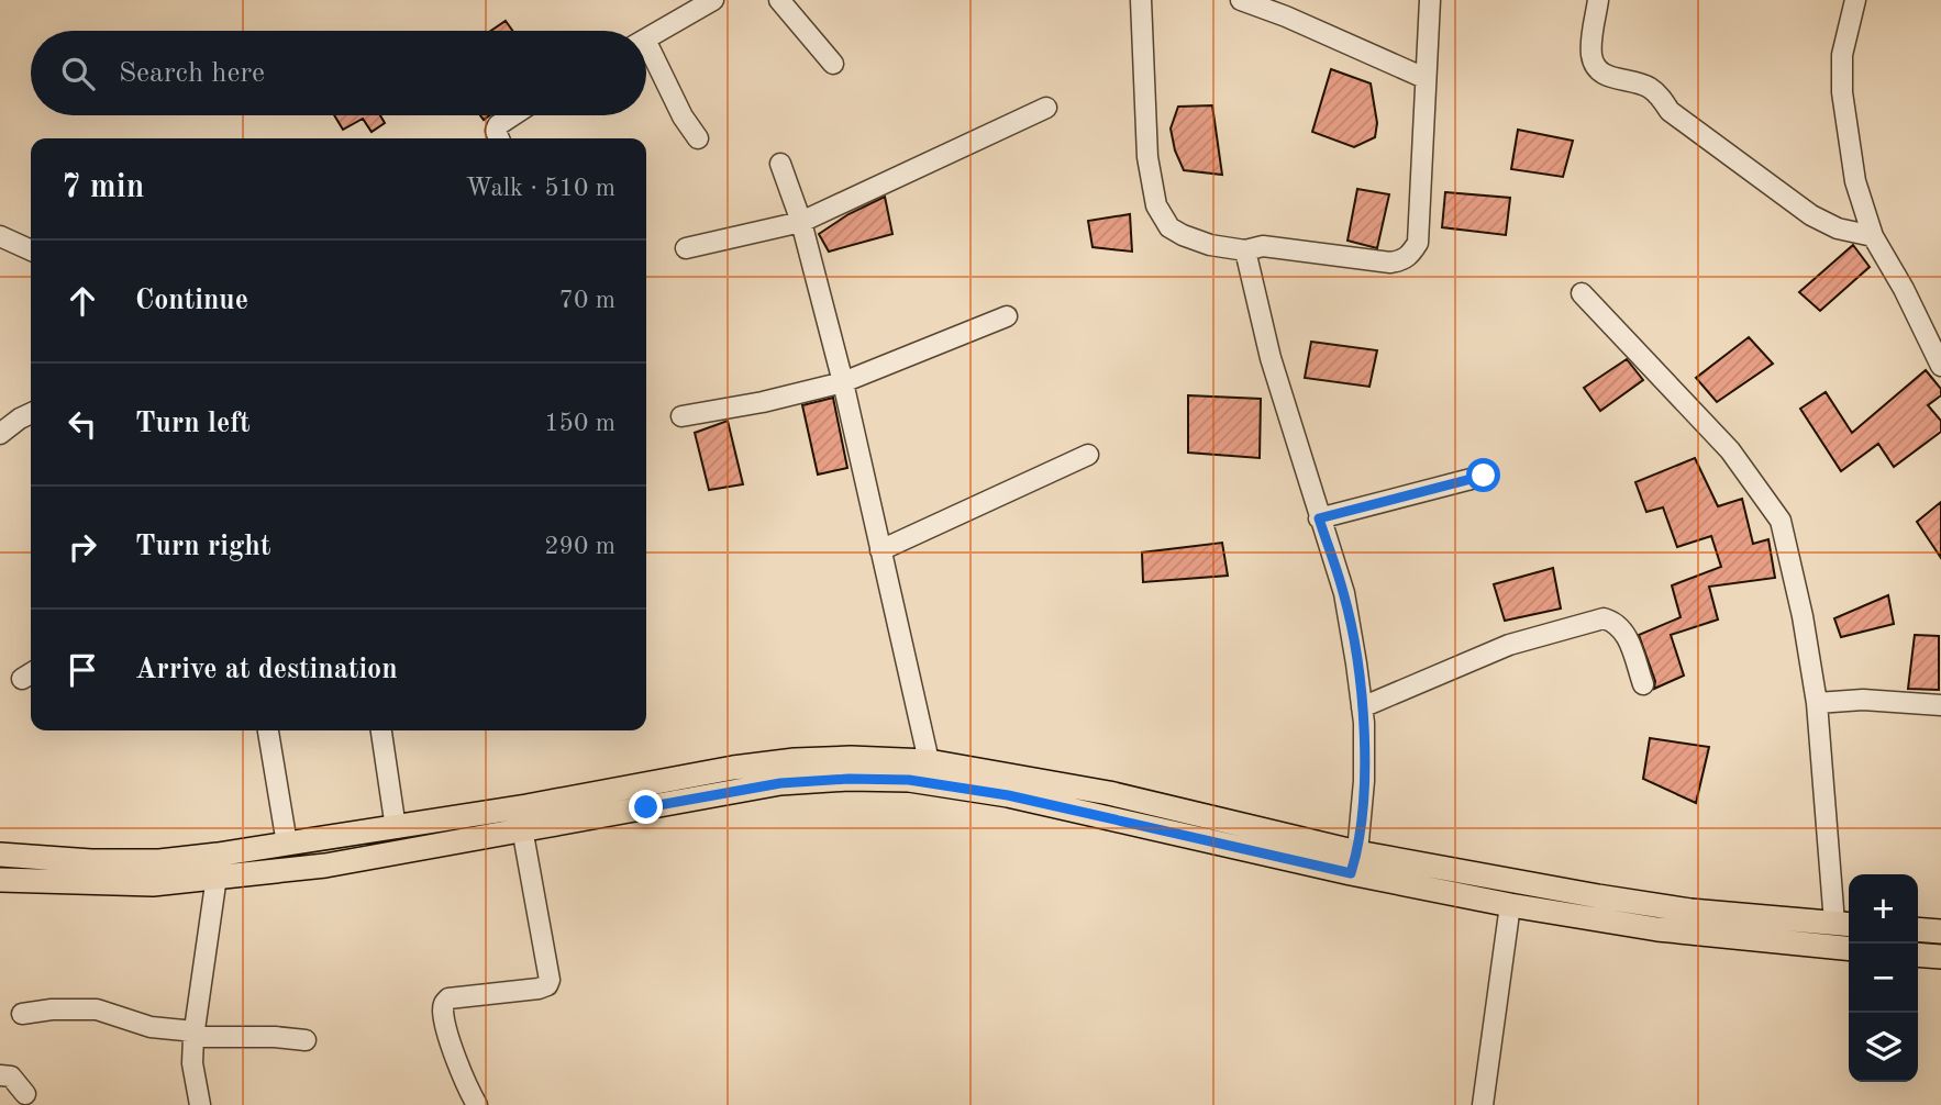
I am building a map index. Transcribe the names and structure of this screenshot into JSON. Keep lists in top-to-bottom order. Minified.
{"page":{"search":"Search here","heading":["7 min","Walk · 510 m"],"list":[["Continue","70 m"],["Turn left","150 m"],["Turn right","290 m"],"Arrive at destination"],"map_buttons":["+","−"]}}
